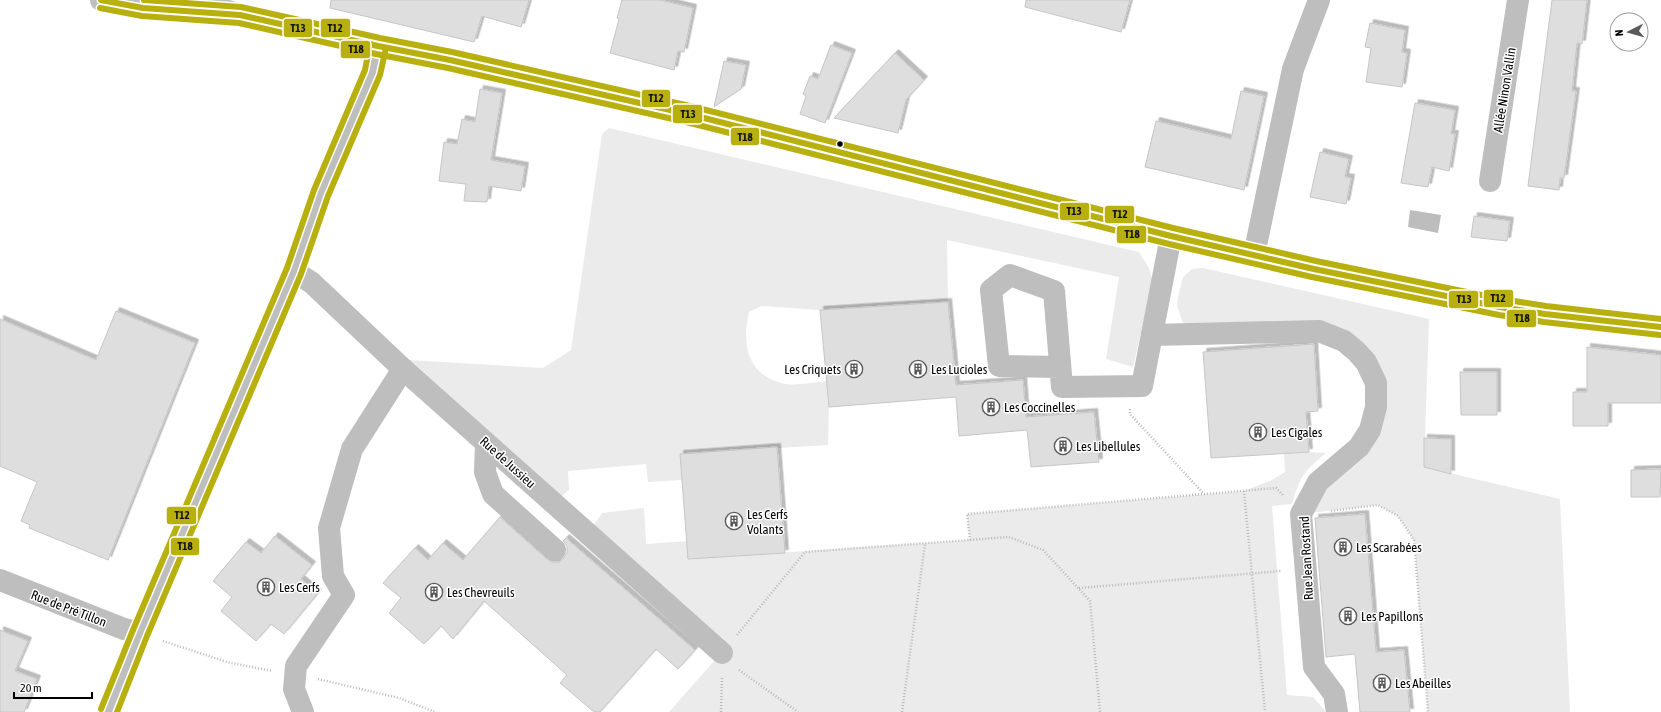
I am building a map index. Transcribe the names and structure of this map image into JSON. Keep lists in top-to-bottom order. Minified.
{"streets":{"street":["Allée Ninon Vallin","Rue de Jussieu","Rue Jean Rostand","Rue de Pré Tillon"]},"places":{"building":["Les Criquets","Les Lucioles","Les Coccinelles","Les Cigales","Les Libellules","Les Cerfs Volants","Les Scarabées","Les Cerfs","Les Chevreuils","Les Papillons","Les Abeilles"]},"lines":["transit line T13","transit line T12","transit line T18"],"scale_bar":"20 m","north":"left"}
